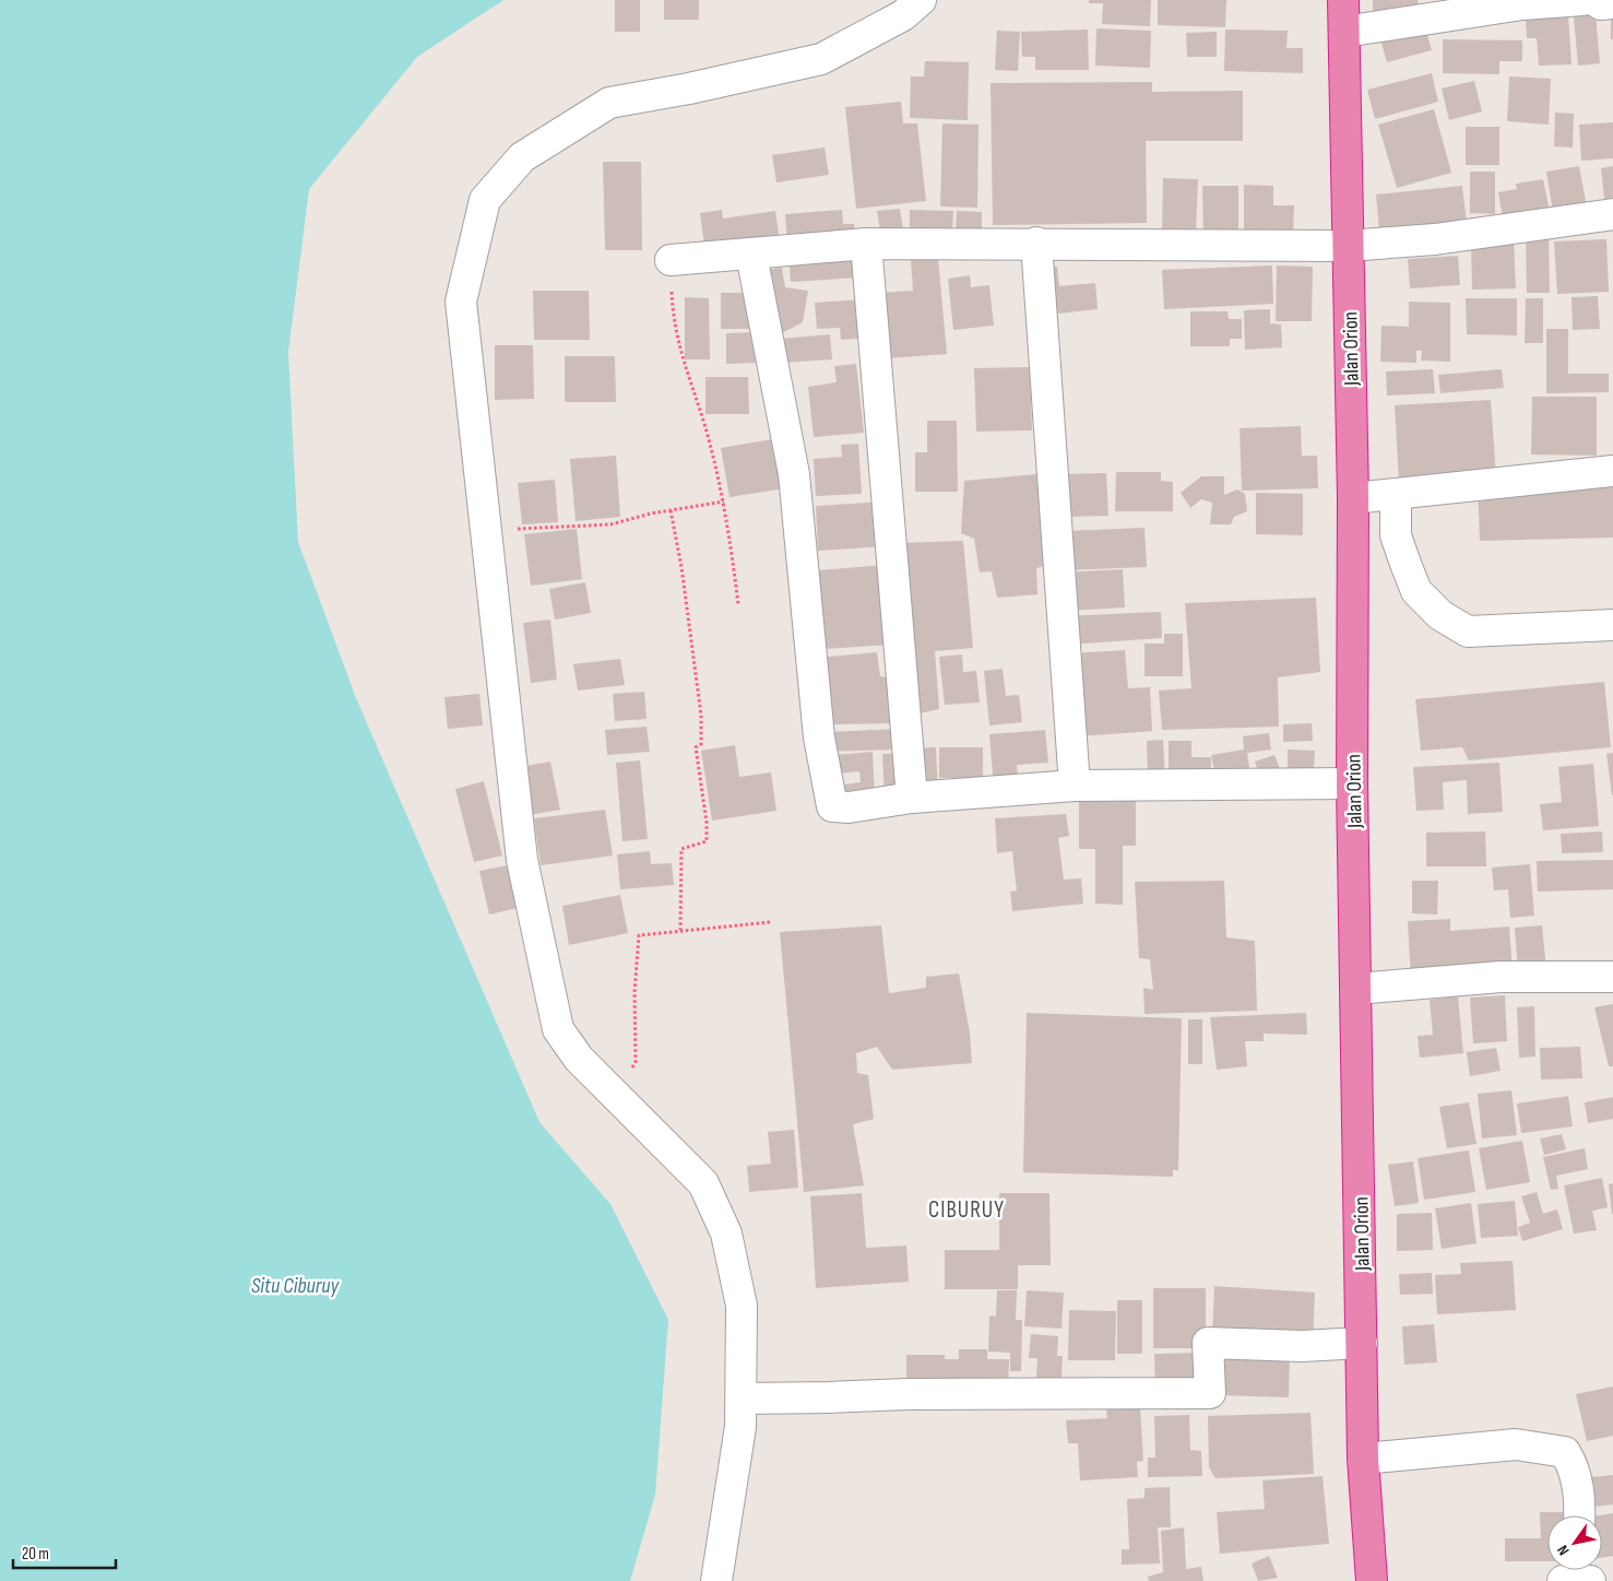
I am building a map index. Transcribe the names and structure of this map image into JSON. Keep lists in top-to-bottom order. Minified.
{"streets":{"highway":["Jalan Orion"]},"districts":["CIBURUY"],"water":["Situ Ciburuy"],"scale_bar":"20 m","north":"bottom left"}
